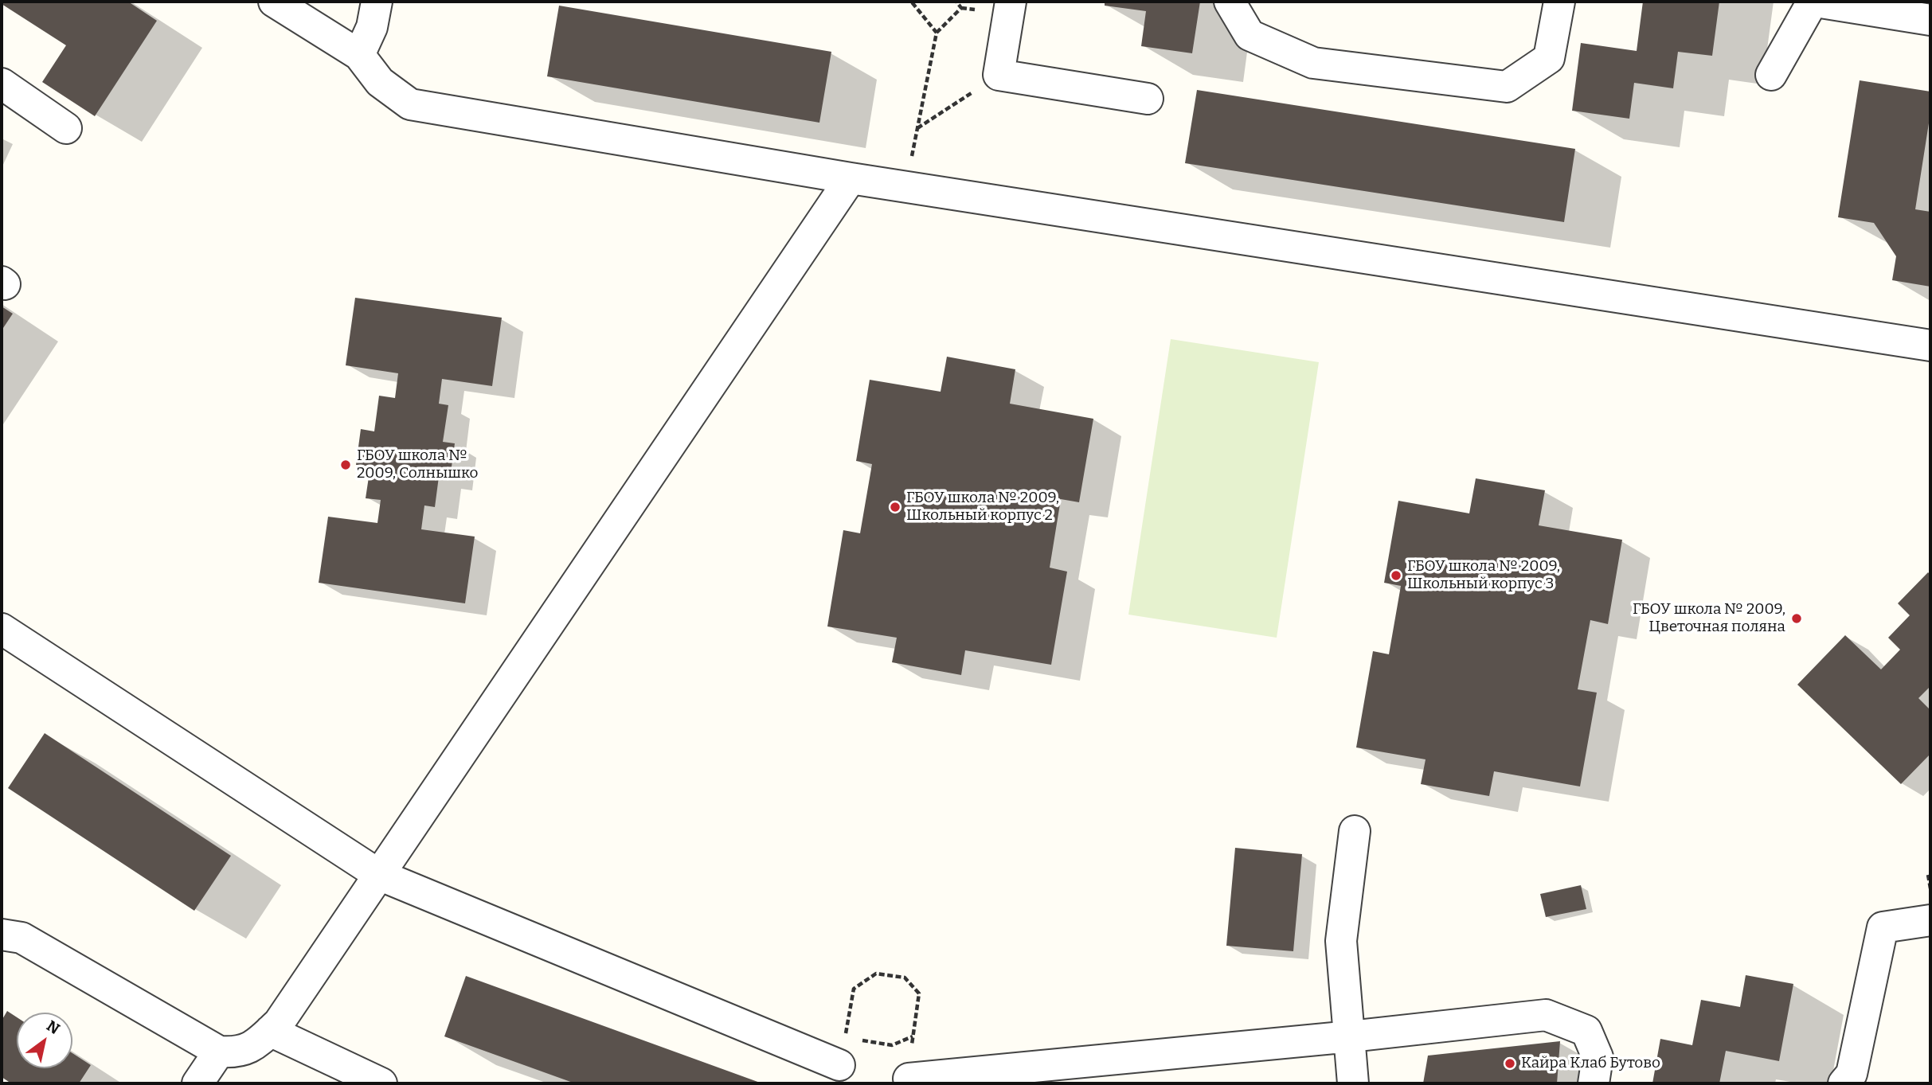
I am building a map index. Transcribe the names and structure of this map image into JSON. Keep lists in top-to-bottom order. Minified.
{"places":["ГБОУ школа № 2009, Солнышко","ГБОУ школа № 2009, Школьный корпус 2","ГБОУ школа № 2009, Школьный корпус 3","ГБОУ школа № 2009, Цветочная поляна","Кайра Клаб Бутово"],"north":"top right"}
